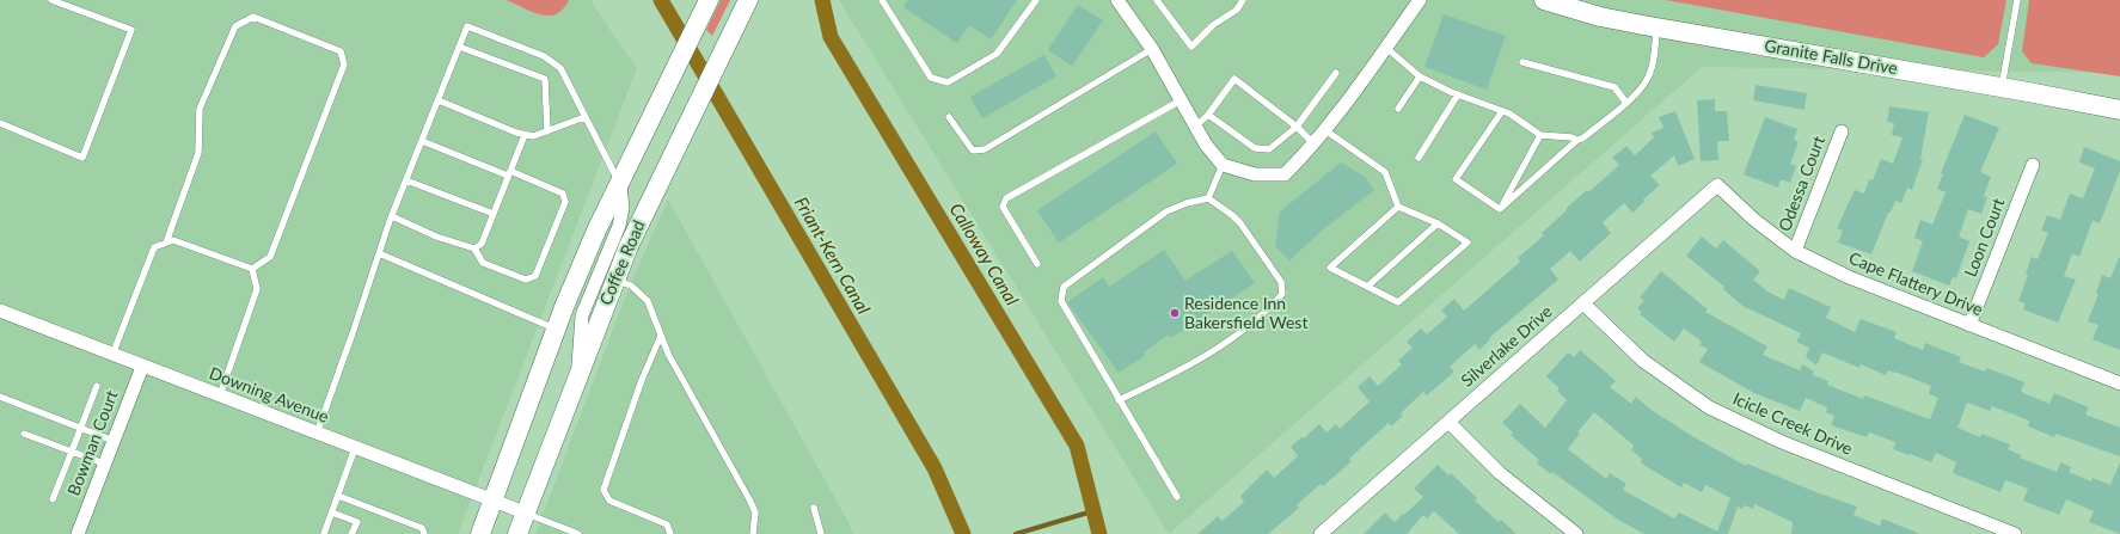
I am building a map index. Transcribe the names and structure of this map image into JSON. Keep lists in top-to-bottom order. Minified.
{"streets":{"main road":["Granite Falls Drive","Coffee Road"],"street":["Odessa Court","Loon Court","Cape Flattery Drive","Silverlake Drive","Downing Avenue","Icicle Creek Drive","Bowman Court"]},"crossings":[["Odessa Court","Cape Flattery Drive"],["Loon Court","Cape Flattery Drive"],["Coffee Road","Downing Avenue"],["Cape Flattery Drive","Silverlake Drive"],["Silverlake Drive","Icicle Creek Drive"],["Downing Avenue","Bowman Court"]],"water":["Calloway Canal","Friant-Kern Canal"],"places":["Residence Inn Bakersfield West"]}
